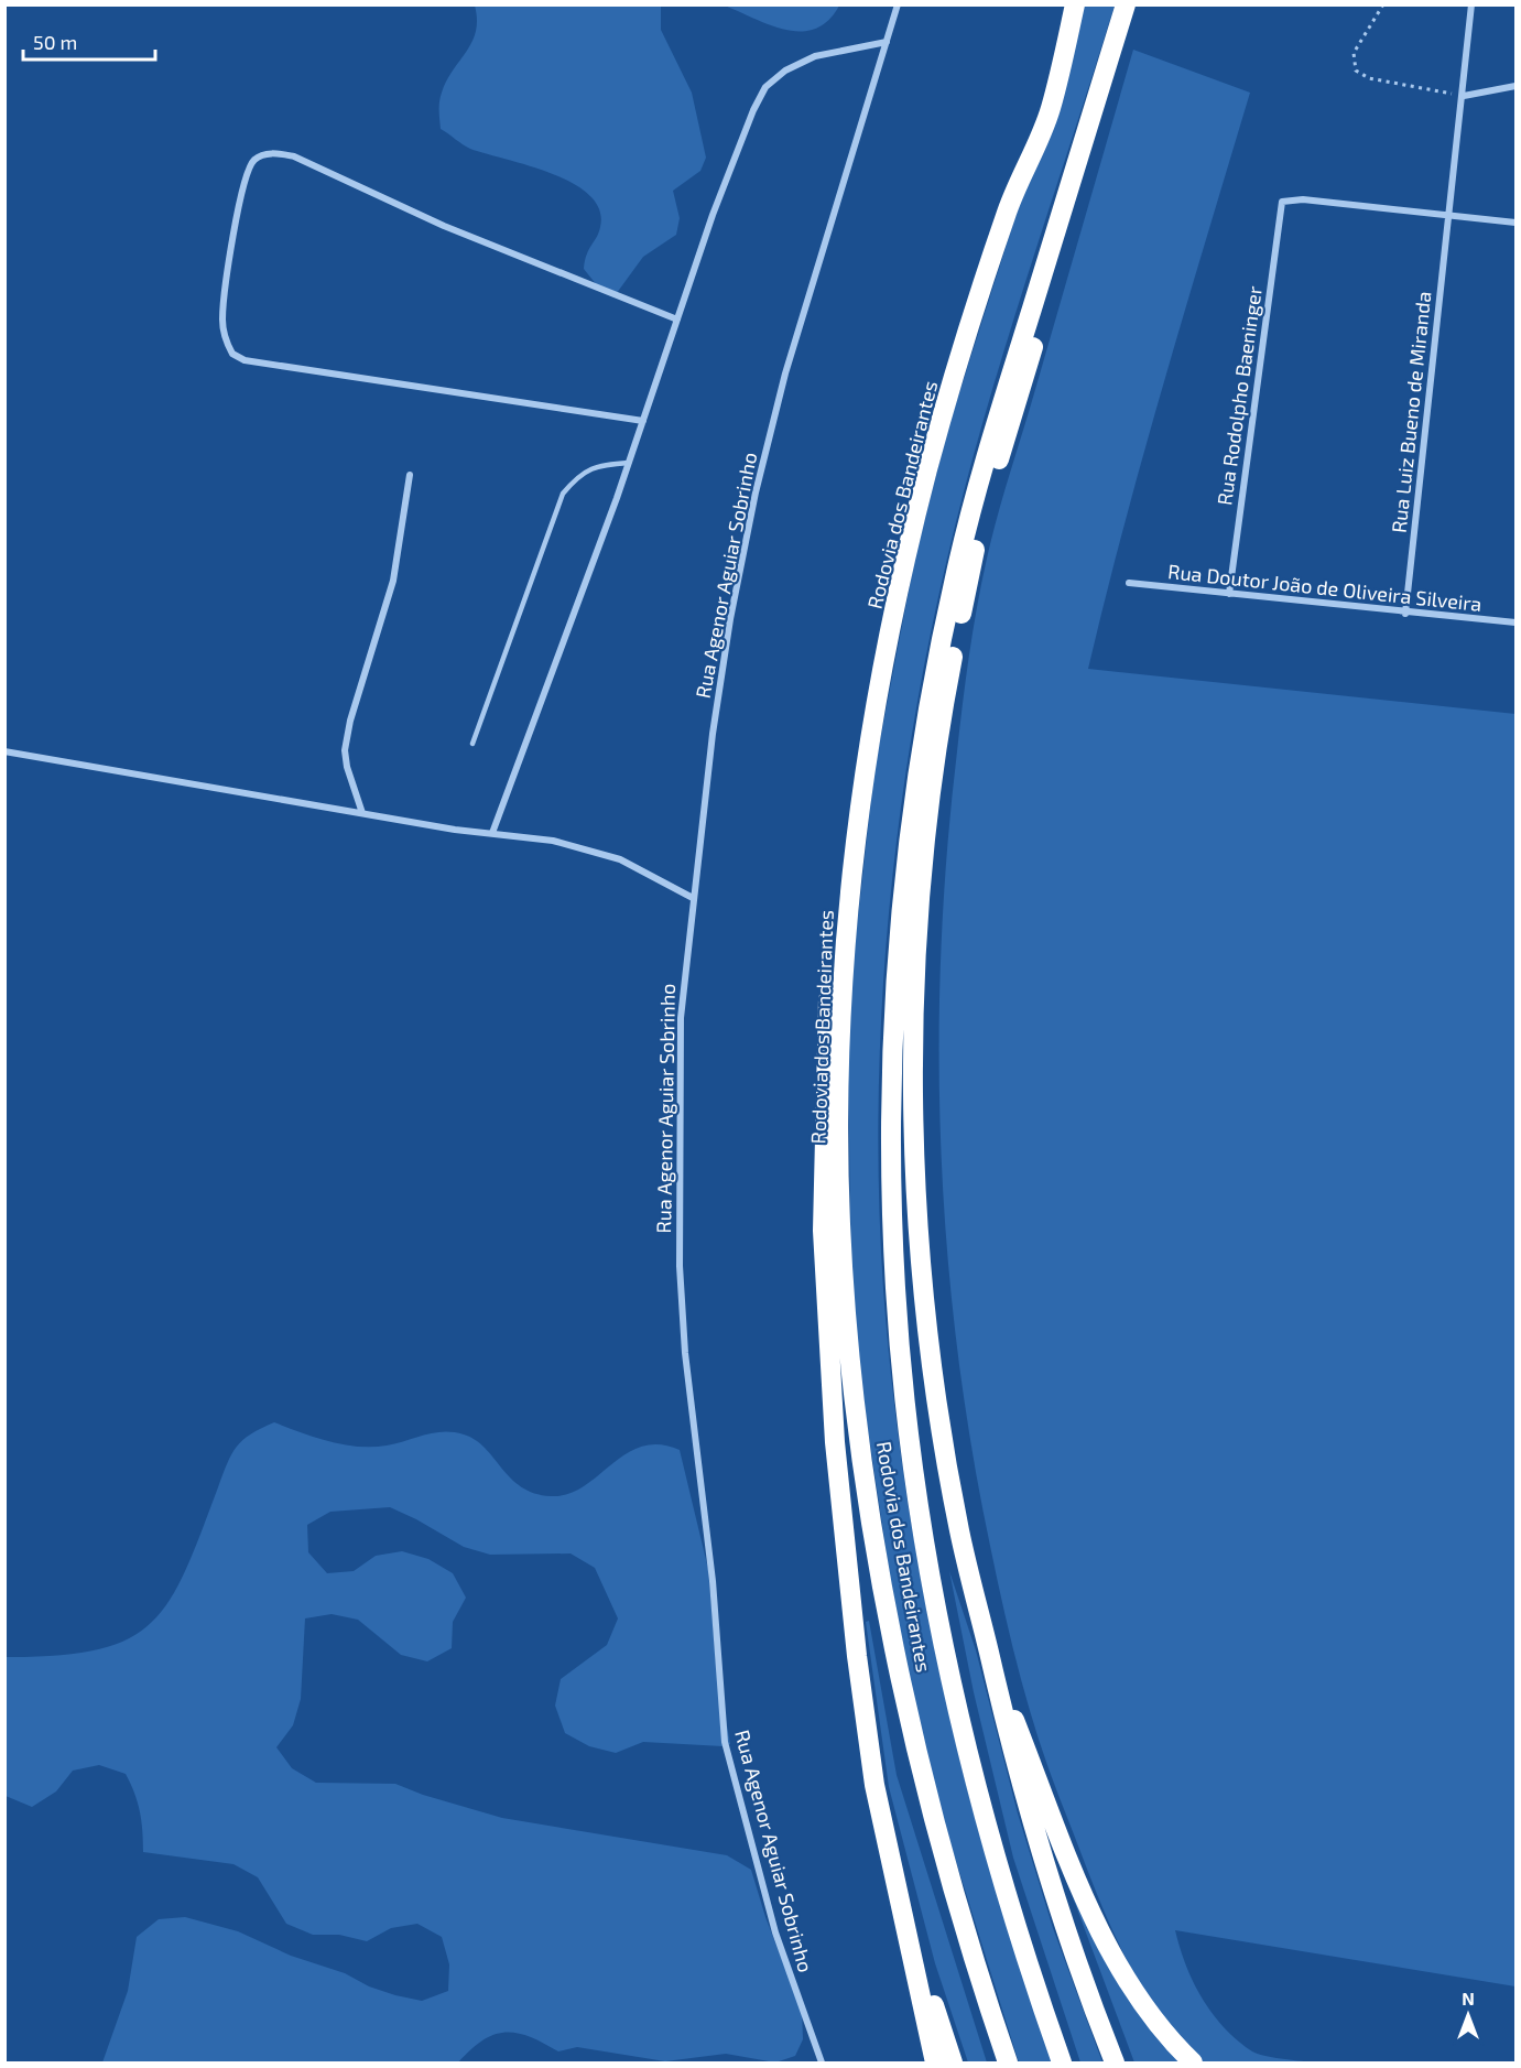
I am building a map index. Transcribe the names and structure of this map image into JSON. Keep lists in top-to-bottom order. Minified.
{"streets":{"highway":["Rodovia dos Bandeirantes"],"street":["Rua Rodolpho Baeninger","Rua Luiz Bueno de Miranda","Rua Agenor Aguiar Sobrinho","Rua Doutor João de Oliveira Silveira"]},"crossings":[["Rua Rodolpho Baeninger","Rua Luiz Bueno de Miranda"],["Rua Rodolpho Baeninger","Rua Doutor João de Oliveira Silveira"],["Rua Luiz Bueno de Miranda","Rua Doutor João de Oliveira Silveira"]],"scale_bar":"50 m","north":"top"}
